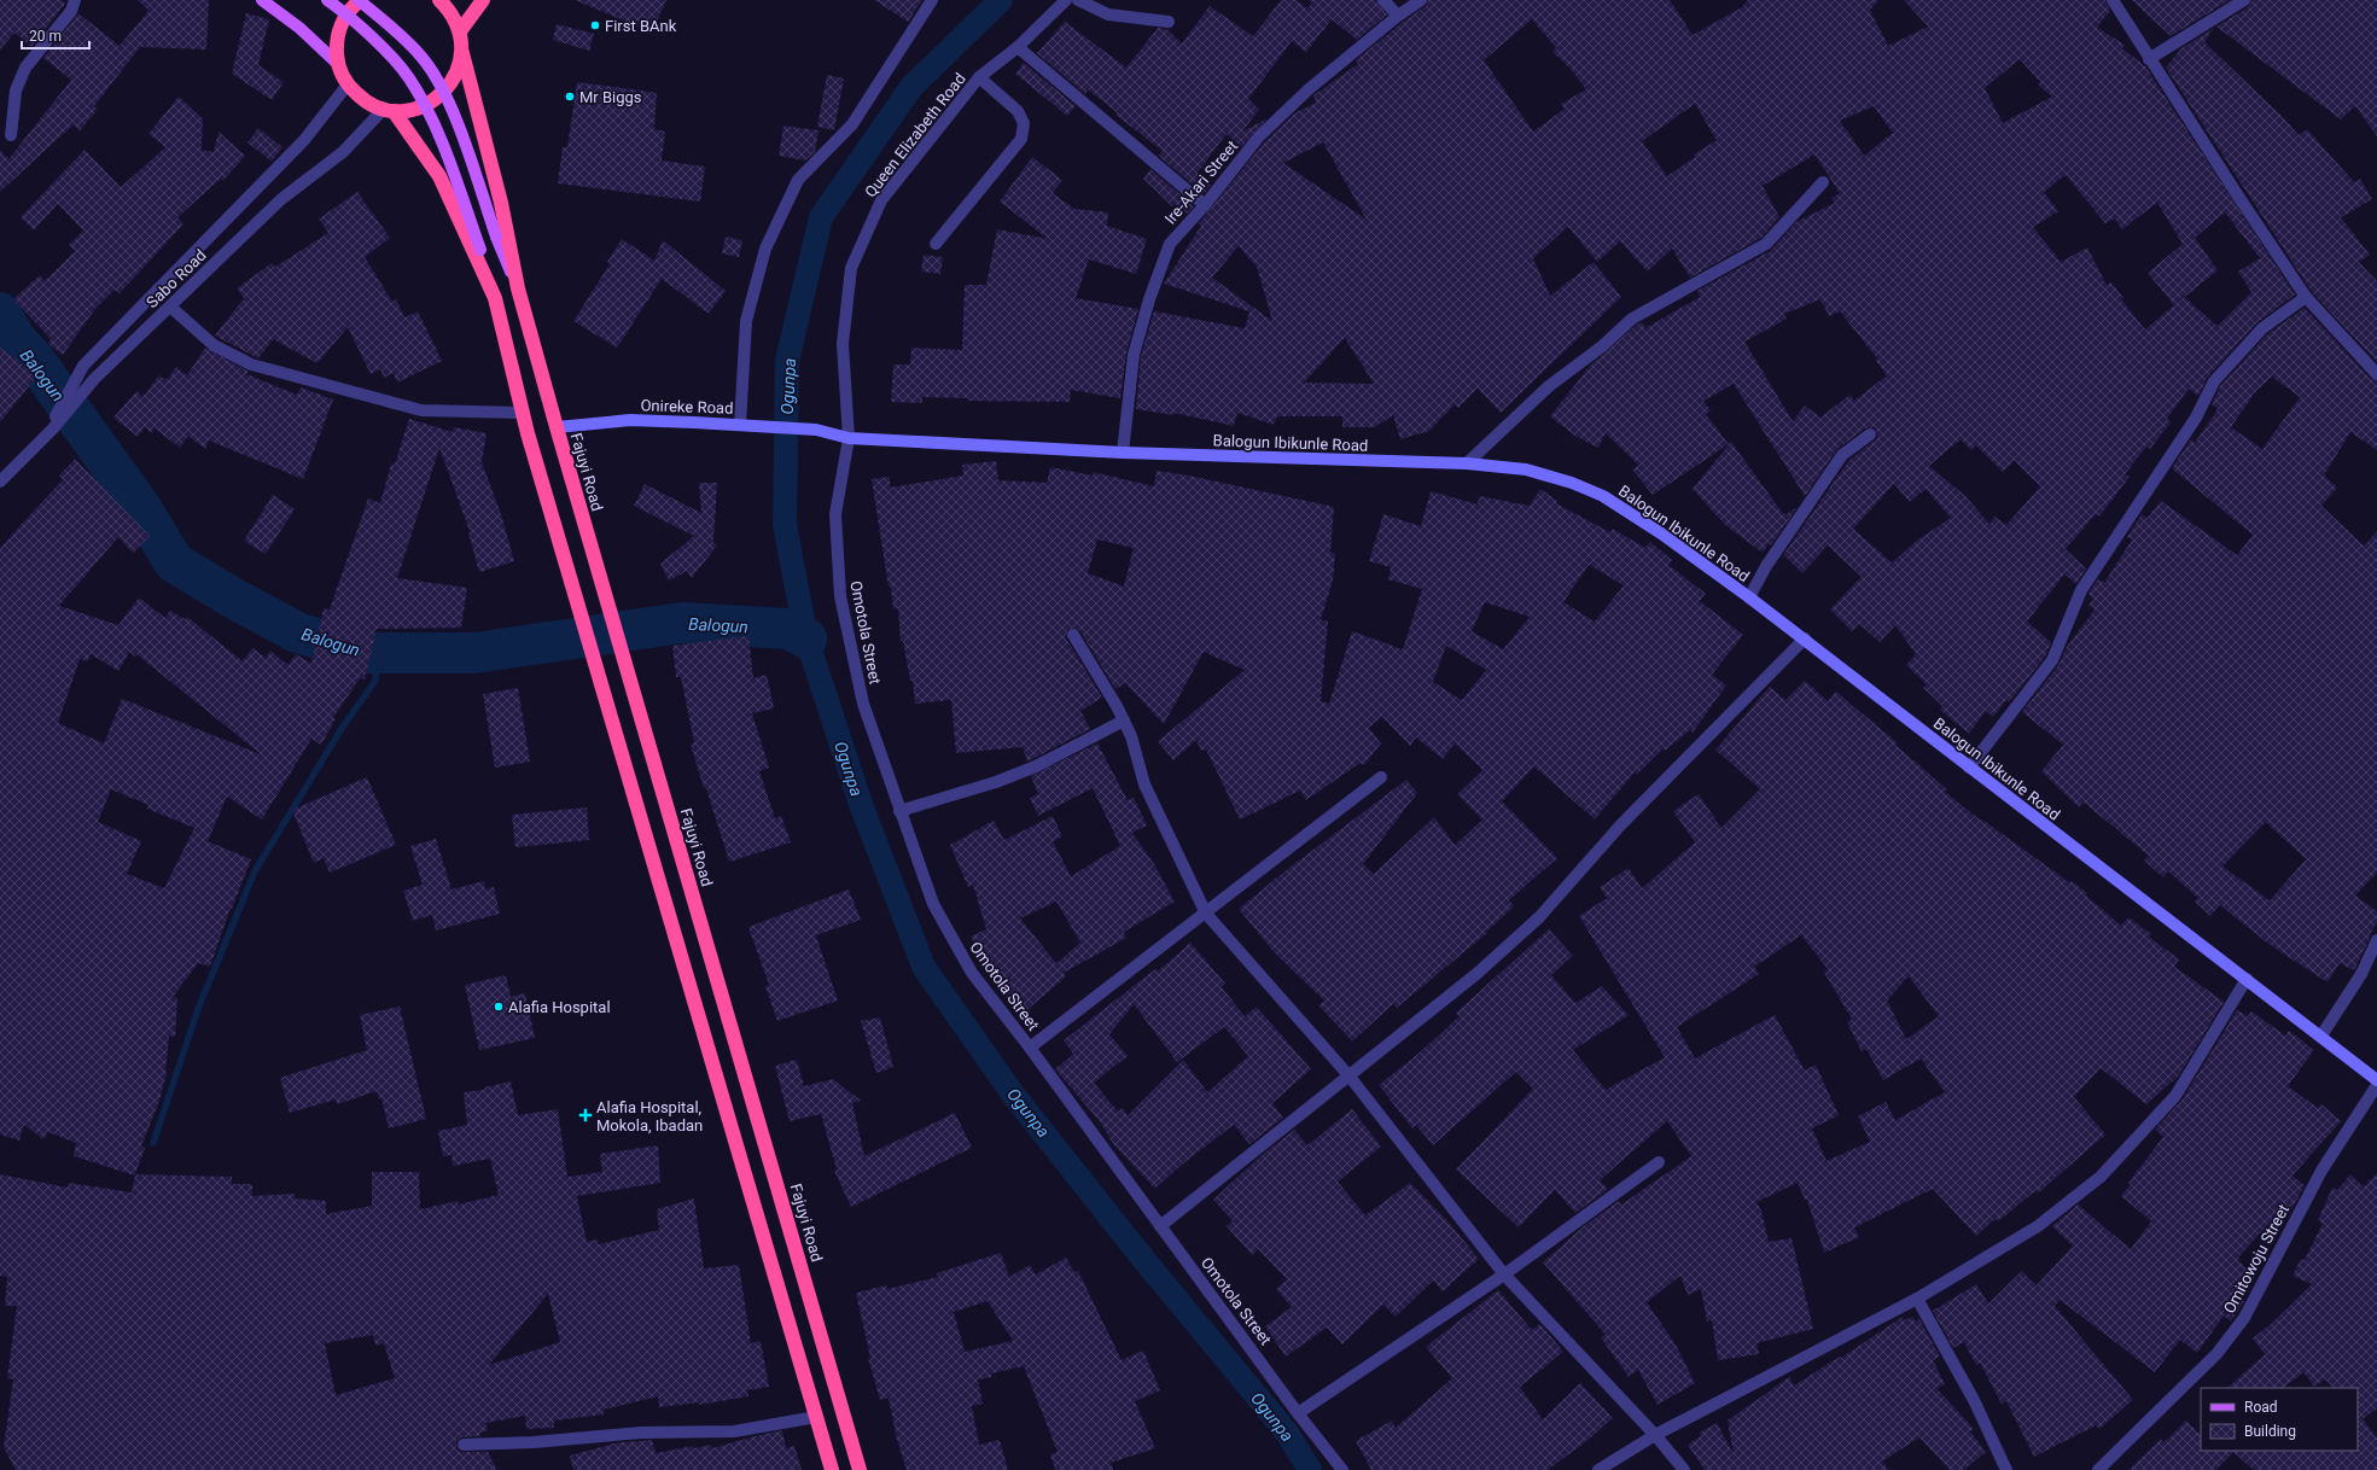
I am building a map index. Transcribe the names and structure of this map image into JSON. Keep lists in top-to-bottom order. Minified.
{"streets":{"highway":["Fajuyi Road"],"street":["Queen Elizabeth Road","Ire-Akari Street","Sabo Road","Onireke Road","Balogun Ibikunle Road","Omotola Street","Omitowoju Street"]},"crossings":[["Queen Elizabeth Road","Balogun Ibikunle Road"],["Queen Elizabeth Road","Omotola Street"],["Ire-Akari Street","Balogun Ibikunle Road"],["Onireke Road","Balogun Ibikunle Road"],["Onireke Road","Fajuyi Road"],["Balogun Ibikunle Road","Omotola Street"]],"water":["Balogun","Ogunpa"],"places":{"other":["First BAnk","Mr Biggs","Alafia Hospital"],"health":["Alafia Hospital, Mokola, Ibadan"]},"legend":["Road","Building"],"scale_bar":"20 m"}
